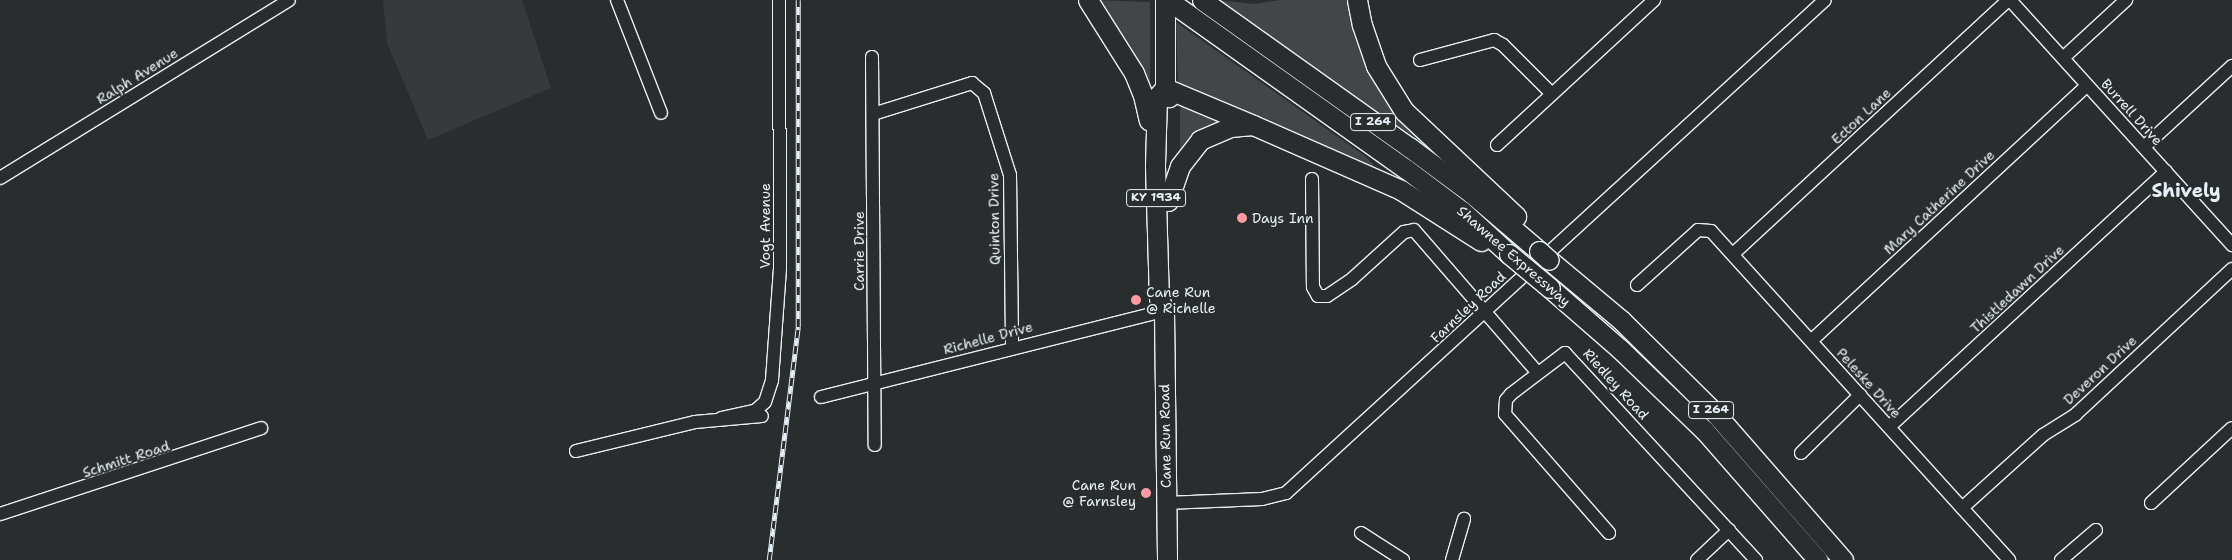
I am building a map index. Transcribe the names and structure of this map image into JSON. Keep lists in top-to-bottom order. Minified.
{"streets":{"highway":["I 264","KY 1934","Shawnee Expressway","Cane Run Road"],"street":["Ralph Avenue","Burrell Drive","Ecton Lane","Mary Catherine Drive","Quinton Drive","Vogt Avenue","Carrie Drive","Thistledawn Drive","Farnsley Road","Richelle Drive","Deveron Drive","Peleske Drive","Riedley Road","Schmitt Road"]},"crossings":[["Burrell Drive","Ecton Lane"],["Burrell Drive","Mary Catherine Drive"],["Burrell Drive","Thistledawn Drive"],["Ecton Lane","Peleske Drive"],["Mary Catherine Drive","Peleske Drive"],["Quinton Drive","Carrie Drive"],["Quinton Drive","Richelle Drive"],["Carrie Drive","Richelle Drive"],["Shawnee Expressway","Cane Run Road"],["Thistledawn Drive","Peleske Drive"],["Farnsley Road","Cane Run Road"],["Richelle Drive","Cane Run Road"],["Deveron Drive","Peleske Drive"]],"districts":["Shively"],"places":["Days Inn","Cane Run @ Richelle","Cane Run @ Farnsley"]}
